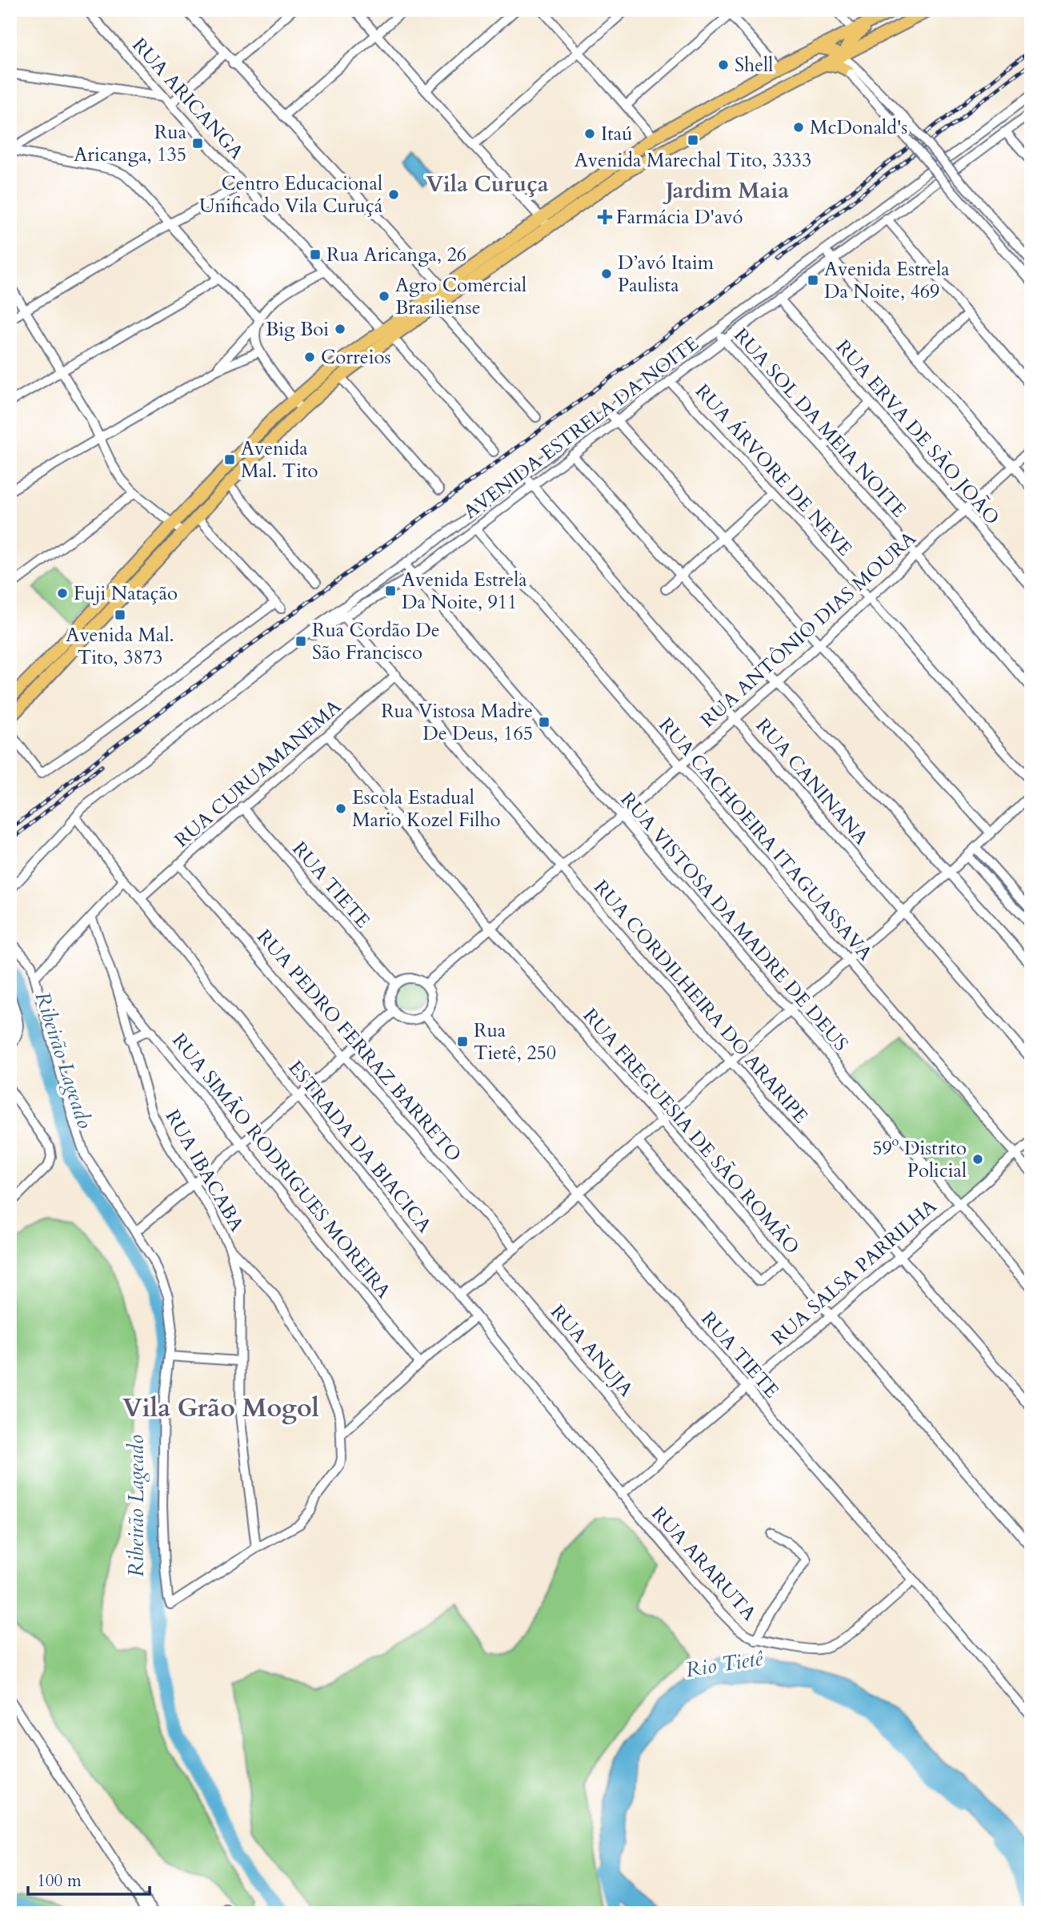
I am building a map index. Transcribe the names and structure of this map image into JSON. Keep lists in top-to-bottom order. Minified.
{"streets":{"street":["RUA ARICANGA","RUA SOL DA MEIA NOITE","AVENIDA ESTRELA DA NOITE","RUA ERVA DE SÃO JOÃO","RUA ÁRVORE DE NEVE","RUA ANTÔNIO DIAS MOURA","RUA CURUAMANEMA","RUA CANINANA","RUA CACHOEIRA ITAGUASSAVA","RUA TIETE","RUA VISTOSA DA MADRE DE DEUS","RUA CORDILHEIRA DO ARARIPE","RUA PEDRO FERRAZ BARRETO","RUA FREGUESIA DE SÃO ROMÃO","ESTRADA DA BIACICA","RUA SIMÃO RODRIGUES MOREIRA","RUA IBACABA","RUA SALSA PARRILHA","RUA ANUJA","RUA ARARUTA"]},"crossings":[["RUA SOL DA MEIA NOITE","AVENIDA ESTRELA DA NOITE"],["RUA SOL DA MEIA NOITE","RUA ANTÔNIO DIAS MOURA"],["AVENIDA ESTRELA DA NOITE","RUA ERVA DE SÃO JOÃO"],["AVENIDA ESTRELA DA NOITE","RUA ÁRVORE DE NEVE"],["AVENIDA ESTRELA DA NOITE","RUA CANINANA"],["AVENIDA ESTRELA DA NOITE","RUA CACHOEIRA ITAGUASSAVA"],["AVENIDA ESTRELA DA NOITE","RUA VISTOSA DA MADRE DE DEUS"],["AVENIDA ESTRELA DA NOITE","RUA CORDILHEIRA DO ARARIPE"],["RUA ERVA DE SÃO JOÃO","RUA ANTÔNIO DIAS MOURA"],["RUA ÁRVORE DE NEVE","RUA ANTÔNIO DIAS MOURA"],["RUA ANTÔNIO DIAS MOURA","RUA CANINANA"],["RUA ANTÔNIO DIAS MOURA","RUA CACHOEIRA ITAGUASSAVA"],["RUA ANTÔNIO DIAS MOURA","RUA TIETE"],["RUA ANTÔNIO DIAS MOURA","RUA VISTOSA DA MADRE DE DEUS"],["RUA ANTÔNIO DIAS MOURA","RUA CORDILHEIRA DO ARARIPE"],["RUA ANTÔNIO DIAS MOURA","RUA FREGUESIA DE SÃO ROMÃO"],["RUA CURUAMANEMA","RUA TIETE"],["RUA CURUAMANEMA","RUA CORDILHEIRA DO ARARIPE"],["RUA CURUAMANEMA","RUA PEDRO FERRAZ BARRETO"],["RUA CURUAMANEMA","RUA FREGUESIA DE SÃO ROMÃO"],["RUA CURUAMANEMA","ESTRADA DA BIACICA"],["RUA CACHOEIRA ITAGUASSAVA","RUA SALSA PARRILHA"],["RUA TIETE","RUA SALSA PARRILHA"],["RUA TIETE","RUA ARARUTA"],["RUA VISTOSA DA MADRE DE DEUS","RUA SALSA PARRILHA"],["RUA CORDILHEIRA DO ARARIPE","RUA SALSA PARRILHA"],["RUA FREGUESIA DE SÃO ROMÃO","RUA SALSA PARRILHA"],["ESTRADA DA BIACICA","RUA SALSA PARRILHA"],["ESTRADA DA BIACICA","RUA ARARUTA"],["RUA SIMÃO RODRIGUES MOREIRA","RUA IBACABA"],["RUA SALSA PARRILHA","RUA ANUJA"],["RUA SALSA PARRILHA","RUA ARARUTA"]],"districts":["Vila Curuça","Jardim Maia","Vila Grão Mogol"],"water":["Ribeirão Lageado","Rio Tietê"],"places":{"other":["Shell","McDonald's","Itaú","Centro Educacional Unificado Vila Curuçá","D’avó Itaim Paulista","Agro Comercial Brasiliense","Big Boi","Correios","Fuji Natação","Escola Estadual Mario Kozel Filho","59º Distrito Policial"],"transit":["Avenida Marechal Tito, 3333","Rua Aricanga, 135","Rua Aricanga, 26","Avenida Estrela Da Noite, 469","Avenida Mal. Tito","Avenida Estrela Da Noite, 911","Avenida Mal. Tito, 3873","Rua Cordão De São Francisco","Rua Vistosa Madre De Deus, 165","Rua Tietê, 250"],"health":["Farmácia D'avó"]},"scale_bar":"100 m"}
